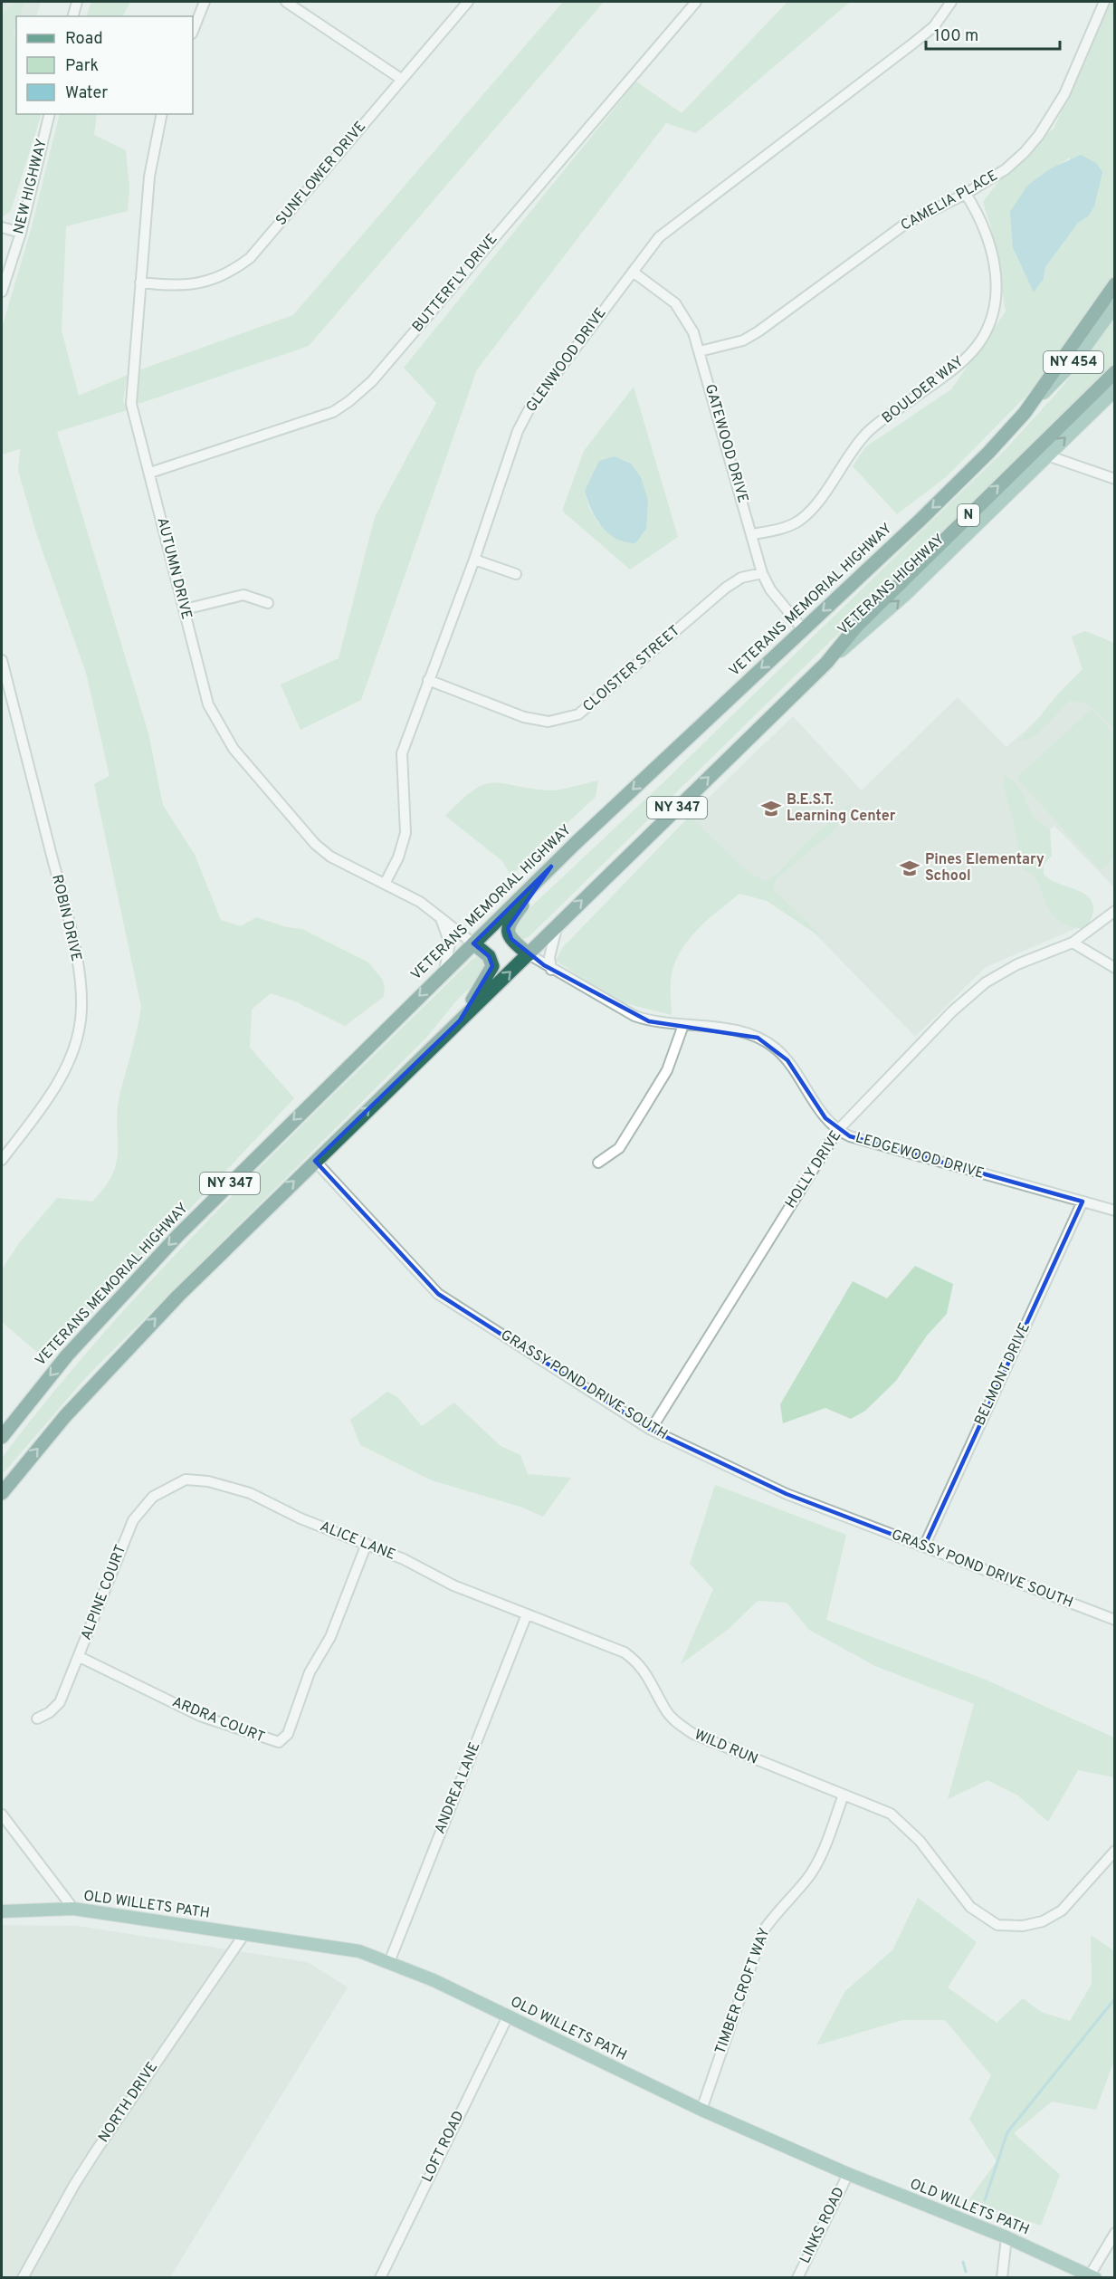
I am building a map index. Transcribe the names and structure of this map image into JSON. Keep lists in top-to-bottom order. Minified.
{"streets":{"highway":["N","VETERANS MEMORIAL HIGHWAY","NY 347"],"main road":["NY 454","VETERANS HIGHWAY","OLD WILLETS PATH"],"street":["SUNFLOWER DRIVE","NEW HIGHWAY","CAMELIA PLACE","BUTTERFLY DRIVE","GLENWOOD DRIVE","BOULDER WAY","GATEWOOD DRIVE","AUTUMN DRIVE","CLOISTER STREET","ROBIN DRIVE","LEDGEWOOD DRIVE","HOLLY DRIVE","BELMONT DRIVE","GRASSY POND DRIVE SOUTH","ALICE LANE","ALPINE COURT","ARDRA COURT","WILD RUN","ANDREA LANE","TIMBER CROFT WAY","NORTH DRIVE","LOFT ROAD","LINKS ROAD"]},"crossings":[["SUNFLOWER DRIVE","AUTUMN DRIVE"],["CAMELIA PLACE","BOULDER WAY"],["CAMELIA PLACE","GATEWOOD DRIVE"],["BUTTERFLY DRIVE","AUTUMN DRIVE"],["GLENWOOD DRIVE","GATEWOOD DRIVE"],["GLENWOOD DRIVE","AUTUMN DRIVE"],["GLENWOOD DRIVE","CLOISTER STREET"],["NY 454","VETERANS MEMORIAL HIGHWAY"],["BOULDER WAY","GATEWOOD DRIVE"],["GATEWOOD DRIVE","VETERANS MEMORIAL HIGHWAY"],["GATEWOOD DRIVE","CLOISTER STREET"],["N","VETERANS HIGHWAY"],["N","NY 347"],["AUTUMN DRIVE","VETERANS MEMORIAL HIGHWAY"],["VETERANS HIGHWAY","NY 347"],["NY 347","LEDGEWOOD DRIVE"],["NY 347","GRASSY POND DRIVE SOUTH"],["LEDGEWOOD DRIVE","HOLLY DRIVE"],["LEDGEWOOD DRIVE","BELMONT DRIVE"],["HOLLY DRIVE","GRASSY POND DRIVE SOUTH"],["BELMONT DRIVE","GRASSY POND DRIVE SOUTH"],["ALICE LANE","ALPINE COURT"],["ALICE LANE","ARDRA COURT"],["ALICE LANE","WILD RUN"],["ALICE LANE","ANDREA LANE"],["ALPINE COURT","ARDRA COURT"],["WILD RUN","ANDREA LANE"],["WILD RUN","TIMBER CROFT WAY"],["ANDREA LANE","OLD WILLETS PATH"],["OLD WILLETS PATH","TIMBER CROFT WAY"],["OLD WILLETS PATH","NORTH DRIVE"],["OLD WILLETS PATH","LOFT ROAD"],["OLD WILLETS PATH","LINKS ROAD"]],"one_way":["VETERANS HIGHWAY"],"places":{"school or university":["B.E.S.T. Learning Center","Pines Elementary School"]},"legend":["Road","Park","Water"],"scale_bar":"100 m"}
